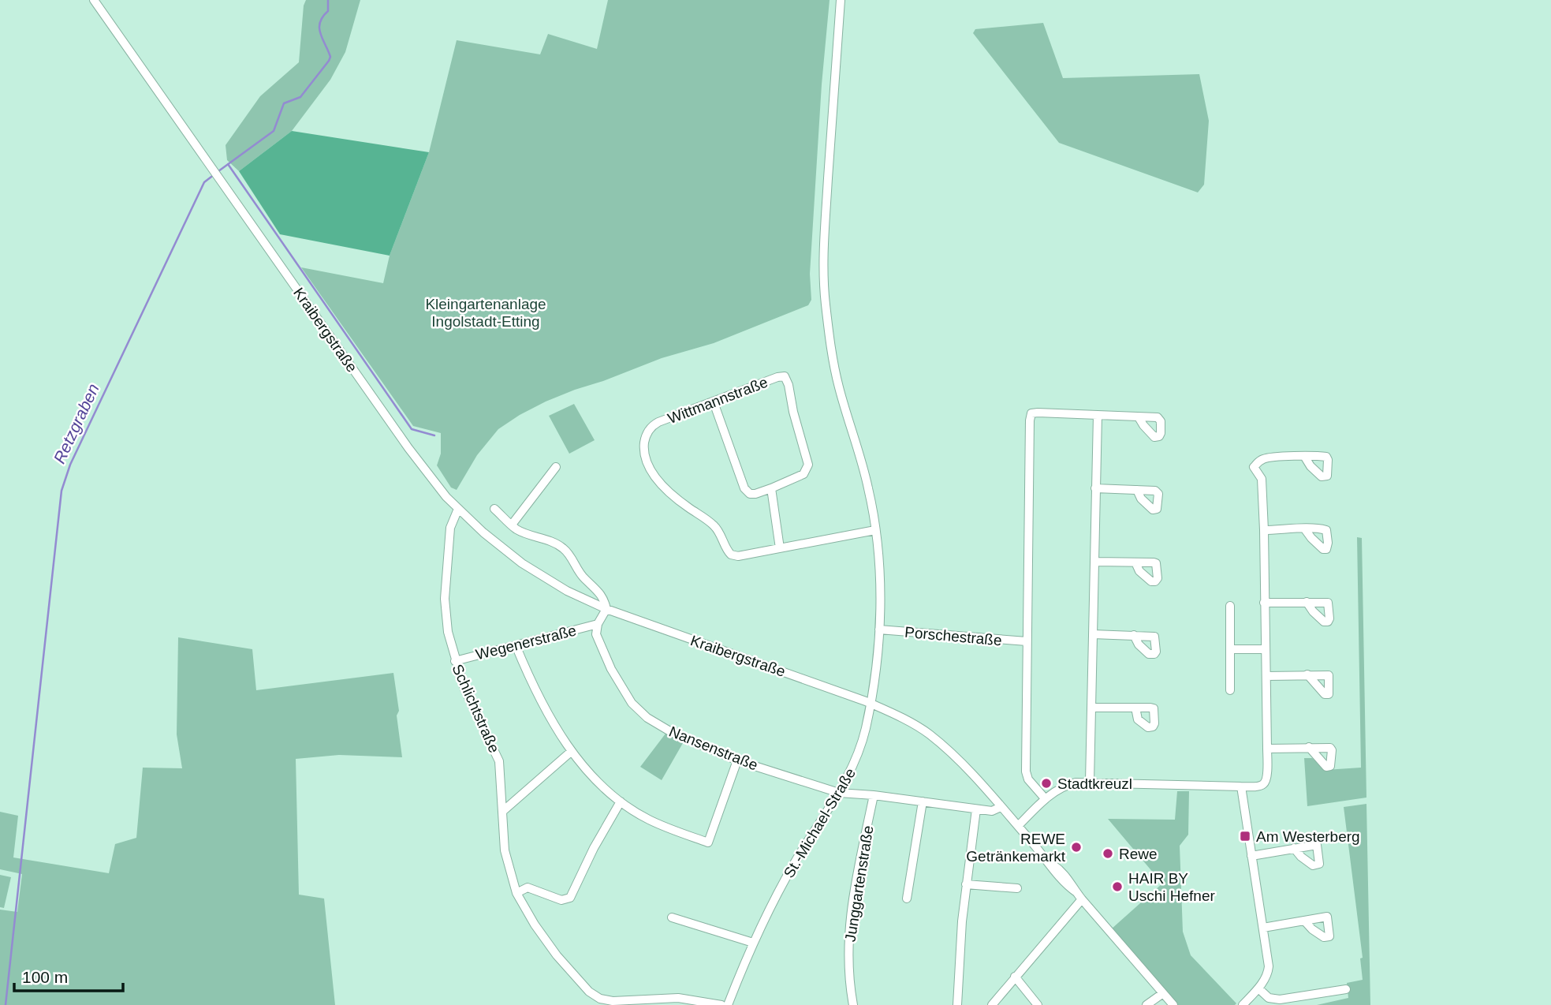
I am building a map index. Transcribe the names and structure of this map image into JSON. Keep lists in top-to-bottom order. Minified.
{"streets":{"street":["Kraibergstraße","Wittmannstraße","Porschestraße","Wegenerstraße","Schlichtstraße","Nansenstraße","St.-Michael-Straße","Junggartenstraße"]},"crossings":[["Kraibergstraße","Schlichtstraße"],["Kraibergstraße","Nansenstraße"],["Kraibergstraße","St.-Michael-Straße"],["Porschestraße","St.-Michael-Straße"],["Wegenerstraße","Schlichtstraße"],["Wegenerstraße","Nansenstraße"],["Nansenstraße","St.-Michael-Straße"],["Nansenstraße","Junggartenstraße"]],"water":["Retzgraben"],"parks":["Kleingartenanlage Ingolstadt-Etting"],"places":{"other":["Stadtkreuzl","REWE Getränkemarkt","Rewe","HAIR BY Uschi Hefner"],"transit":["Am Westerberg"]},"scale_bar":"100 m"}
